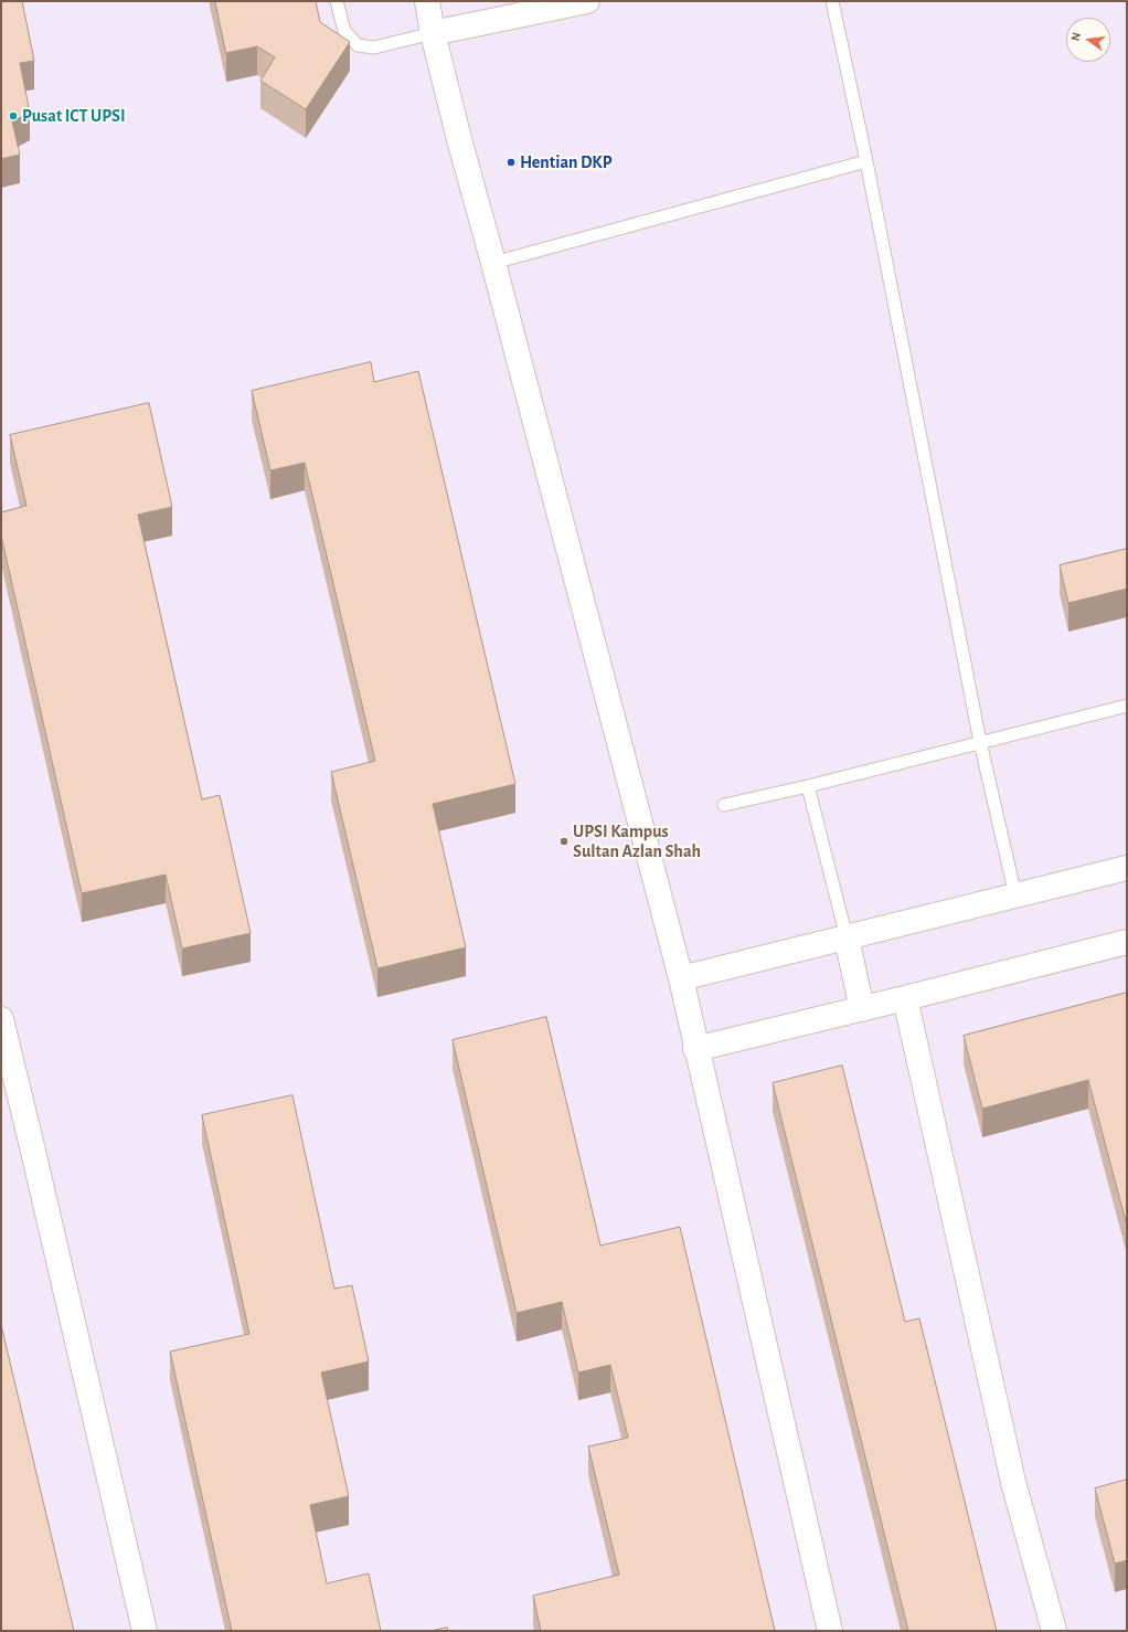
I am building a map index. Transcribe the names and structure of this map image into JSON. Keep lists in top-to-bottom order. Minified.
{"places":["Pusat ICT UPSI","Hentian DKP","UPSI Kampus Sultan Azlan Shah"],"north":"left"}
